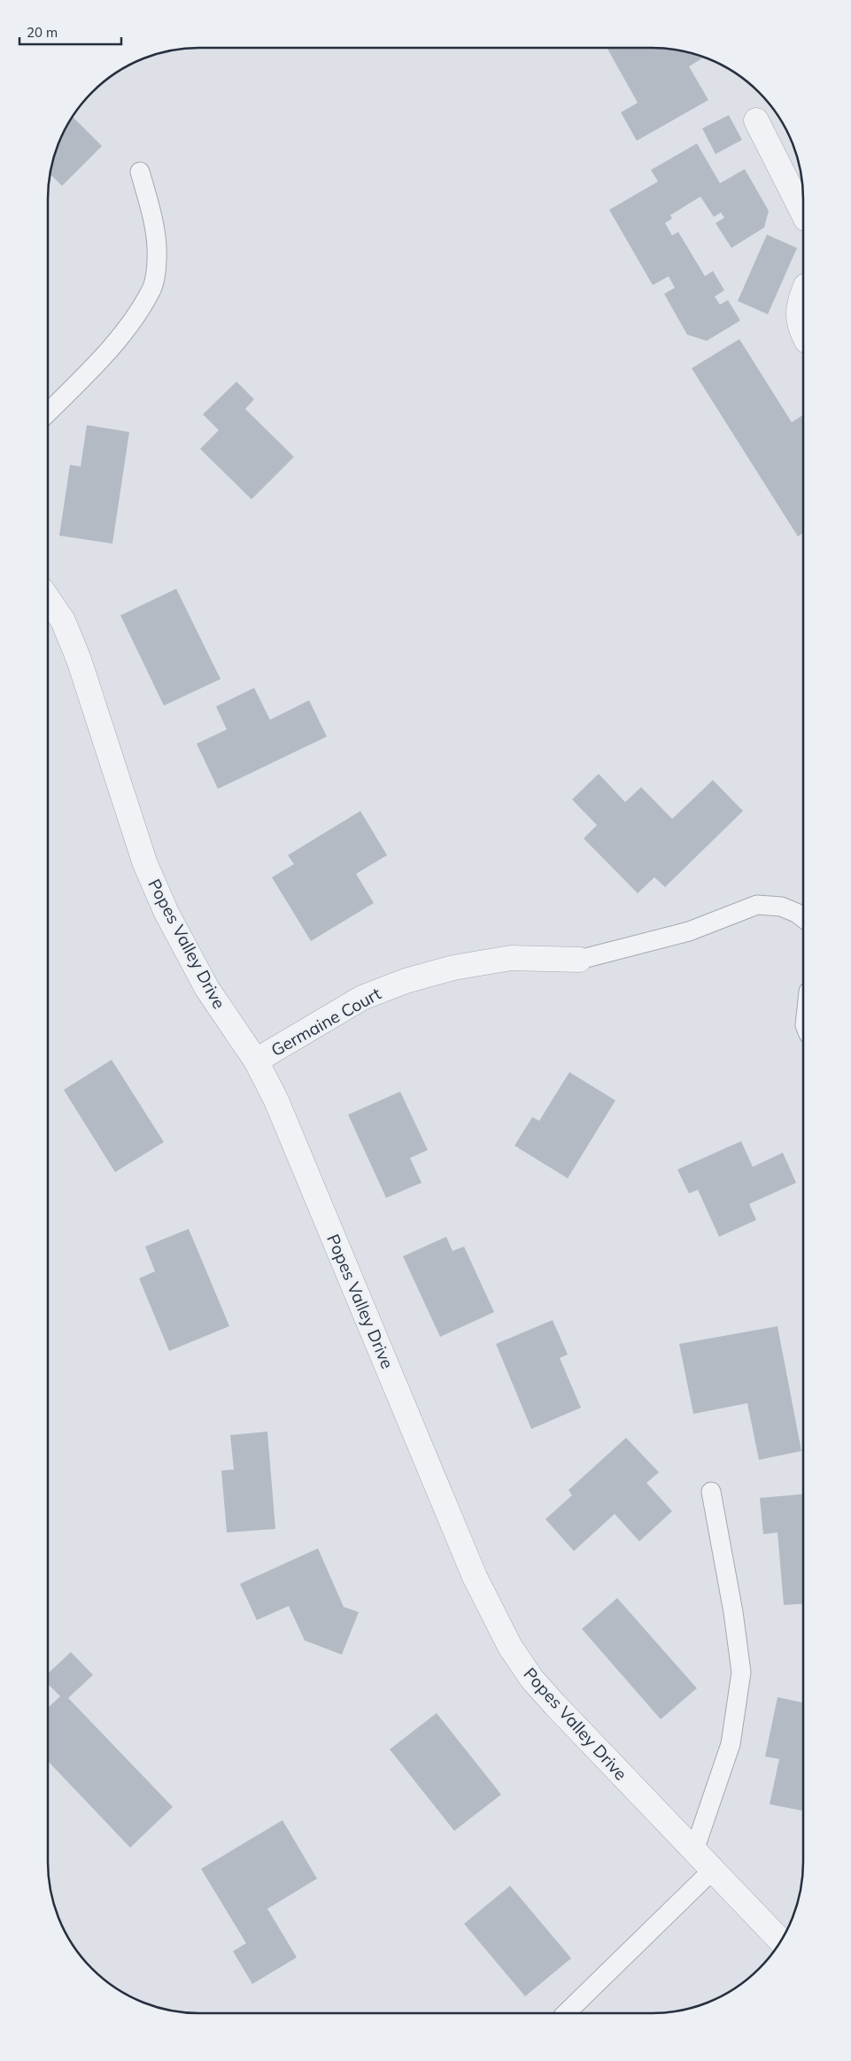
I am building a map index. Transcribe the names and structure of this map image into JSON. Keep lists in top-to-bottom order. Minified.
{"streets":{"street":["Popes Valley Drive","Germaine Court"]},"crossings":[["Popes Valley Drive","Germaine Court"]],"scale_bar":"20 m"}
